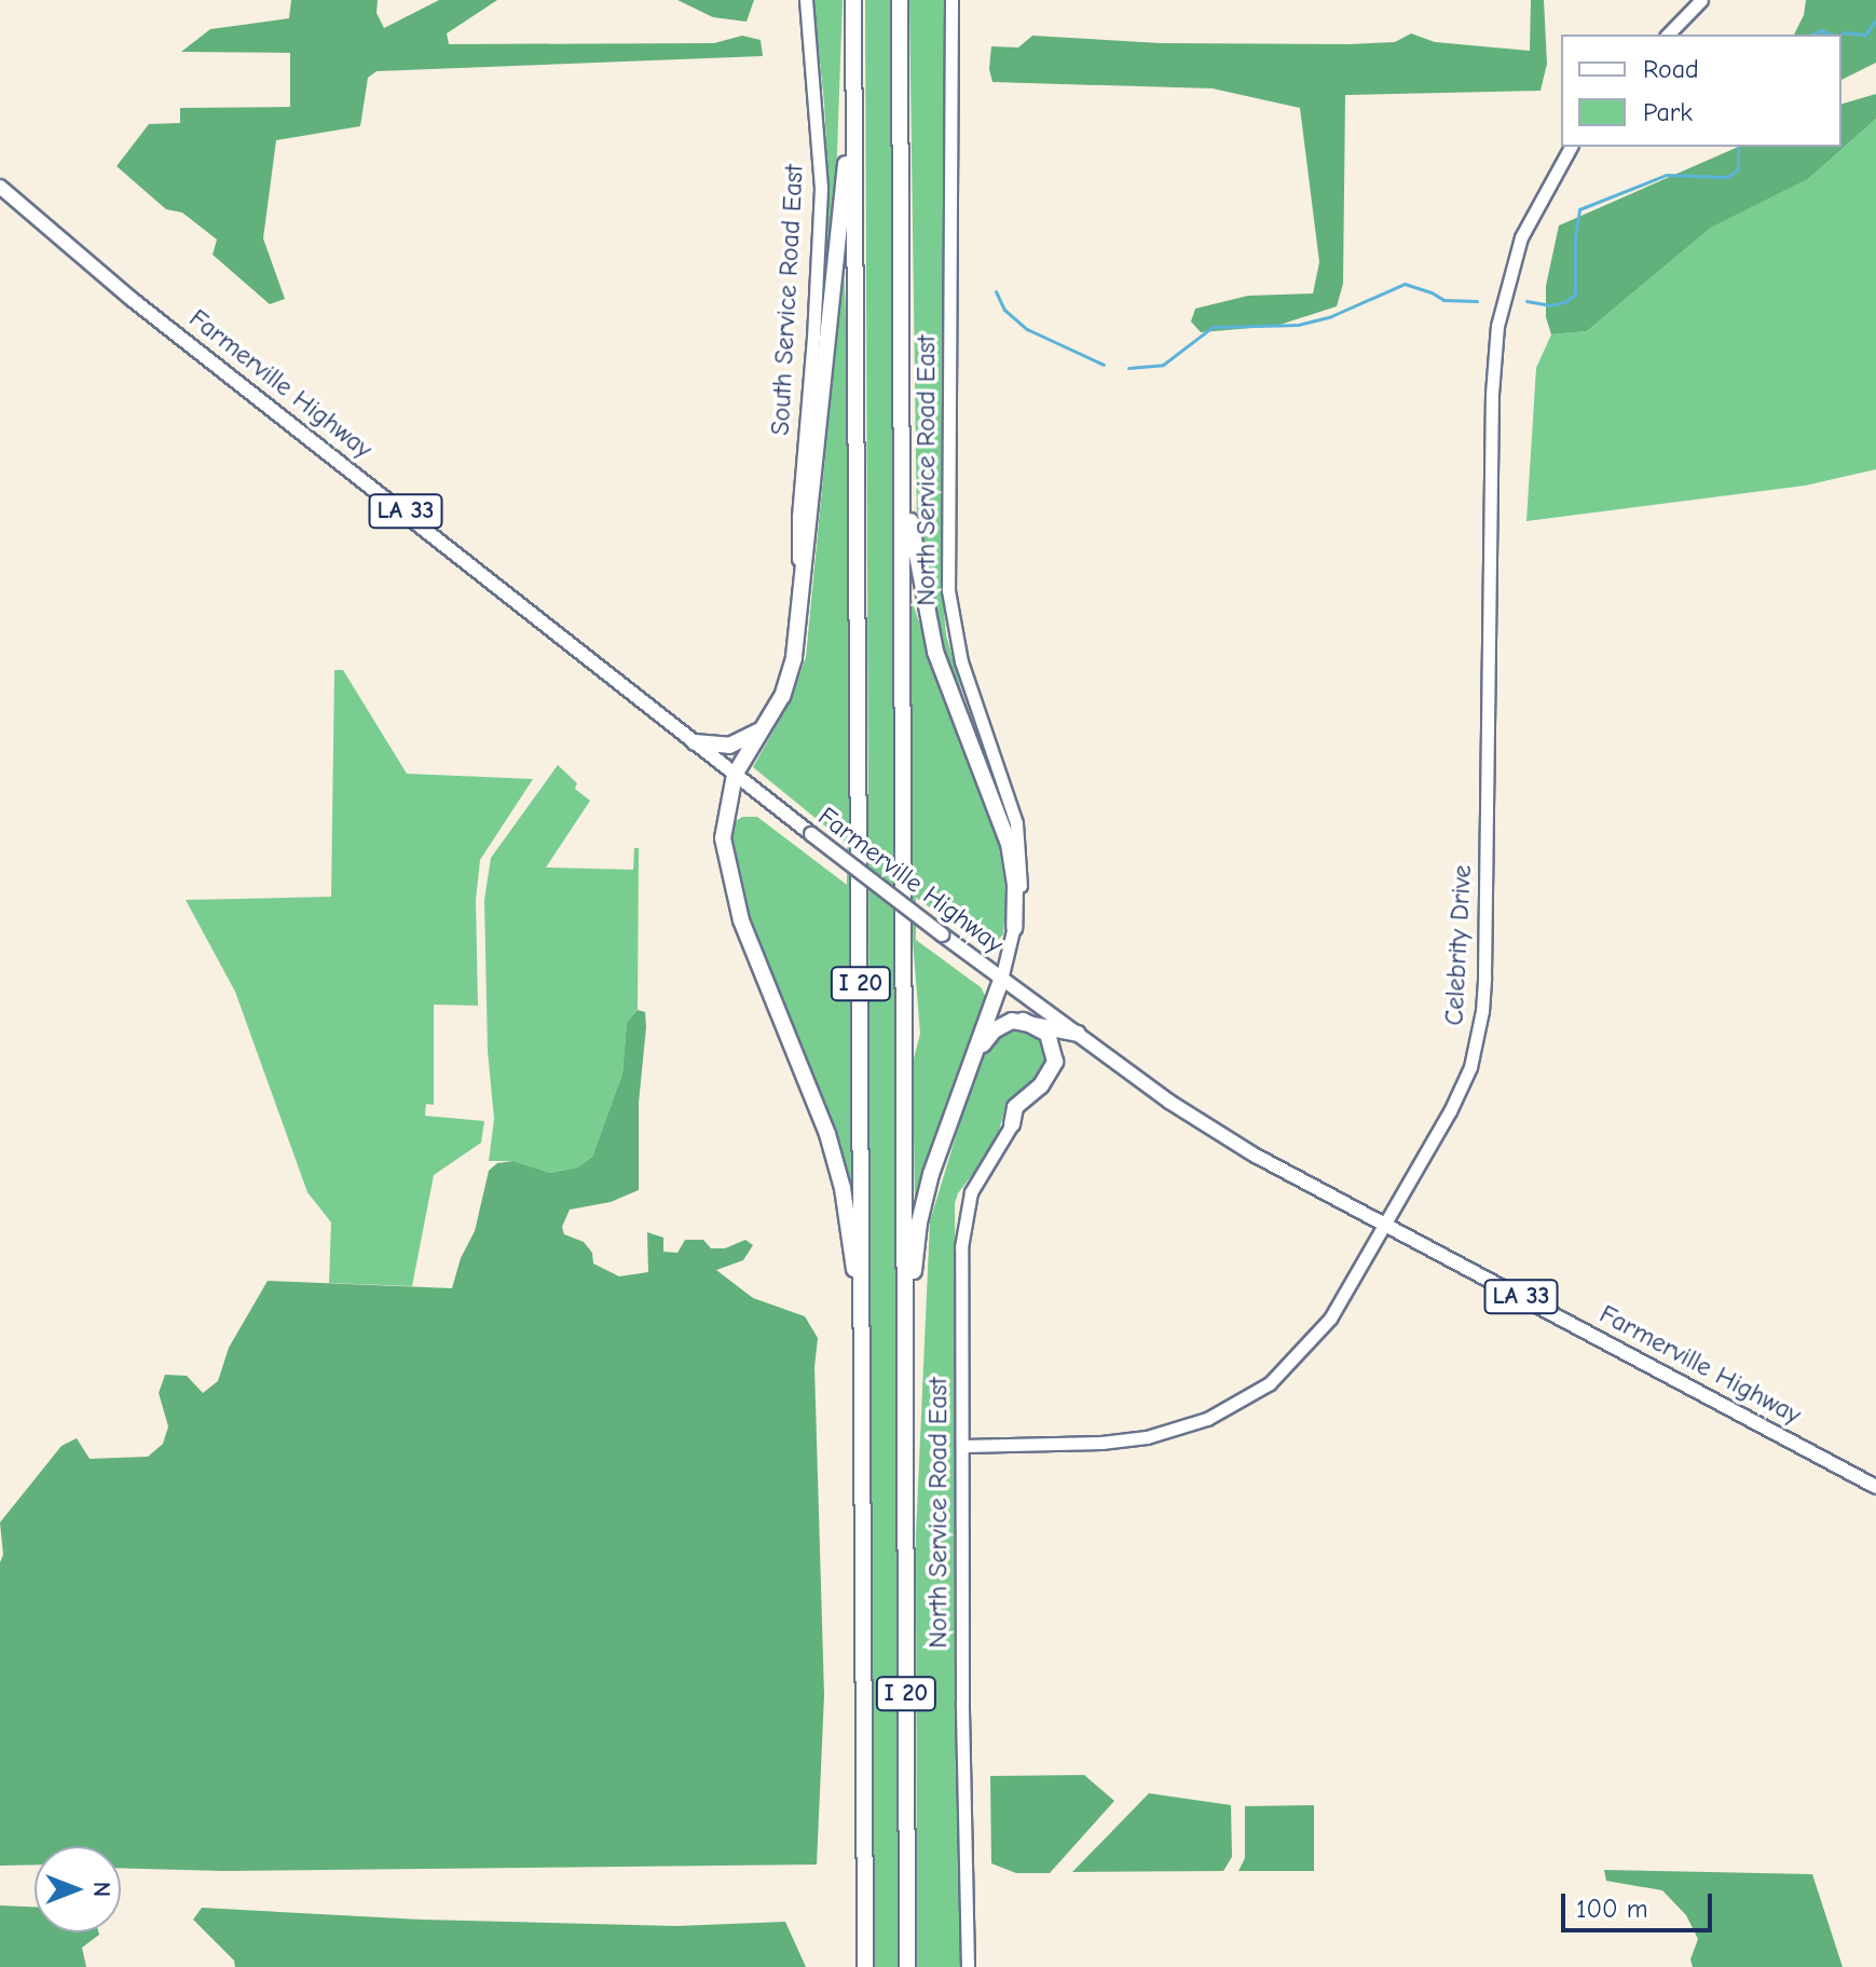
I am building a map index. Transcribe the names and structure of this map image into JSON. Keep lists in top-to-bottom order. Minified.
{"streets":{"highway":["I 20"],"main road":["Farmerville Highway","LA 33"],"street":["South Service Road East","North Service Road East","Celebrity Drive"]},"crossings":[["Farmerville Highway","North Service Road East"],["Farmerville Highway","Celebrity Drive"],["North Service Road East","Celebrity Drive"]],"legend":["Road","Park"],"scale_bar":"100 m","north":"right"}
